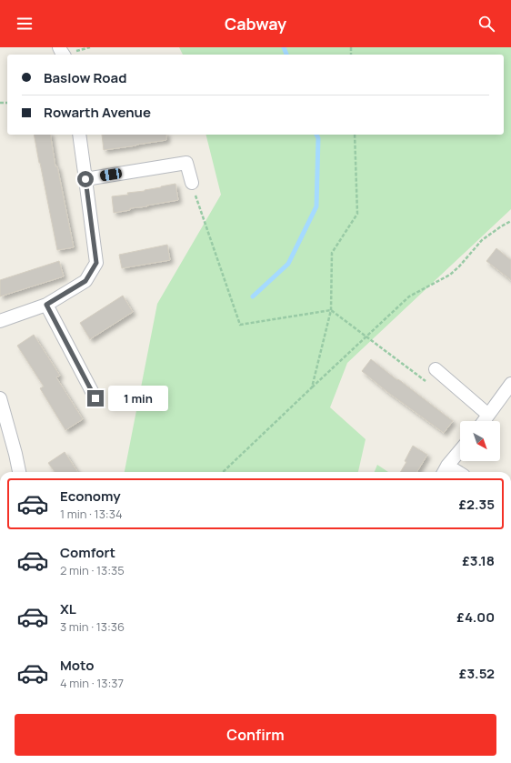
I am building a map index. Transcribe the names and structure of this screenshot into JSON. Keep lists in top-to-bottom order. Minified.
{"north":"bottom right","page":{"header":"Cabway","banner":["Baslow Road","Rowarth Avenue"],"bubble":"1 min","list":[{"name":"Economy","note":"1 min · 13:34","value":"£2.35"},{"name":"Comfort","note":"2 min · 13:35","value":"£3.18"},{"name":"XL","note":"3 min · 13:36","value":"£4.00"},{"name":"Moto","note":"4 min · 13:37","value":"£3.52"}],"buttons":"Confirm"}}
